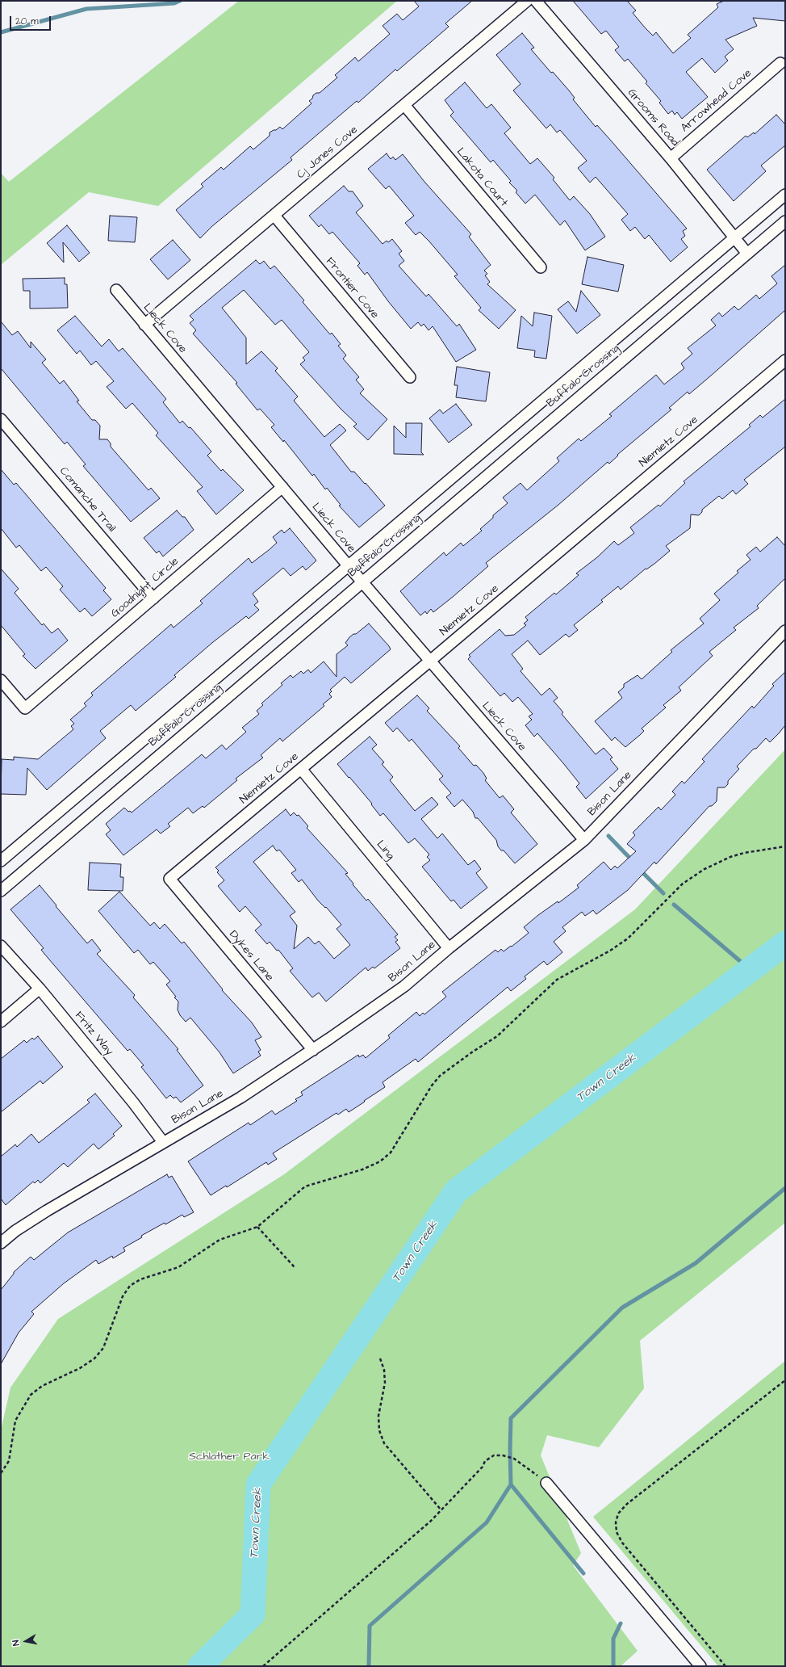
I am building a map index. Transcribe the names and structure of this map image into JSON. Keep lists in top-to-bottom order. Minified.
{"streets":{"street":["Arrowhead Cove","Grooms Road","Cj Jones Cove","Lakota Court","Frontier Cove","Lieck Cove","Buffalo Crossing","Niemietz Cove","Comanche Trail","Goodnight Circle","Bison Lane","Ling","Dykes Lane","Fritz Way"]},"crossings":[["Arrowhead Cove","Grooms Road"],["Grooms Road","Buffalo Crossing"],["Cj Jones Cove","Lakota Court"],["Cj Jones Cove","Frontier Cove"],["Cj Jones Cove","Lieck Cove"],["Lieck Cove","Buffalo Crossing"],["Lieck Cove","Niemietz Cove"],["Lieck Cove","Goodnight Circle"],["Lieck Cove","Bison Lane"],["Niemietz Cove","Ling"],["Niemietz Cove","Dykes Lane"],["Comanche Trail","Goodnight Circle"],["Bison Lane","Ling"],["Bison Lane","Dykes Lane"],["Bison Lane","Fritz Way"]],"water":["Town Creek"],"parks":["Schlather Park"],"scale_bar":"20 m","north":"left"}
